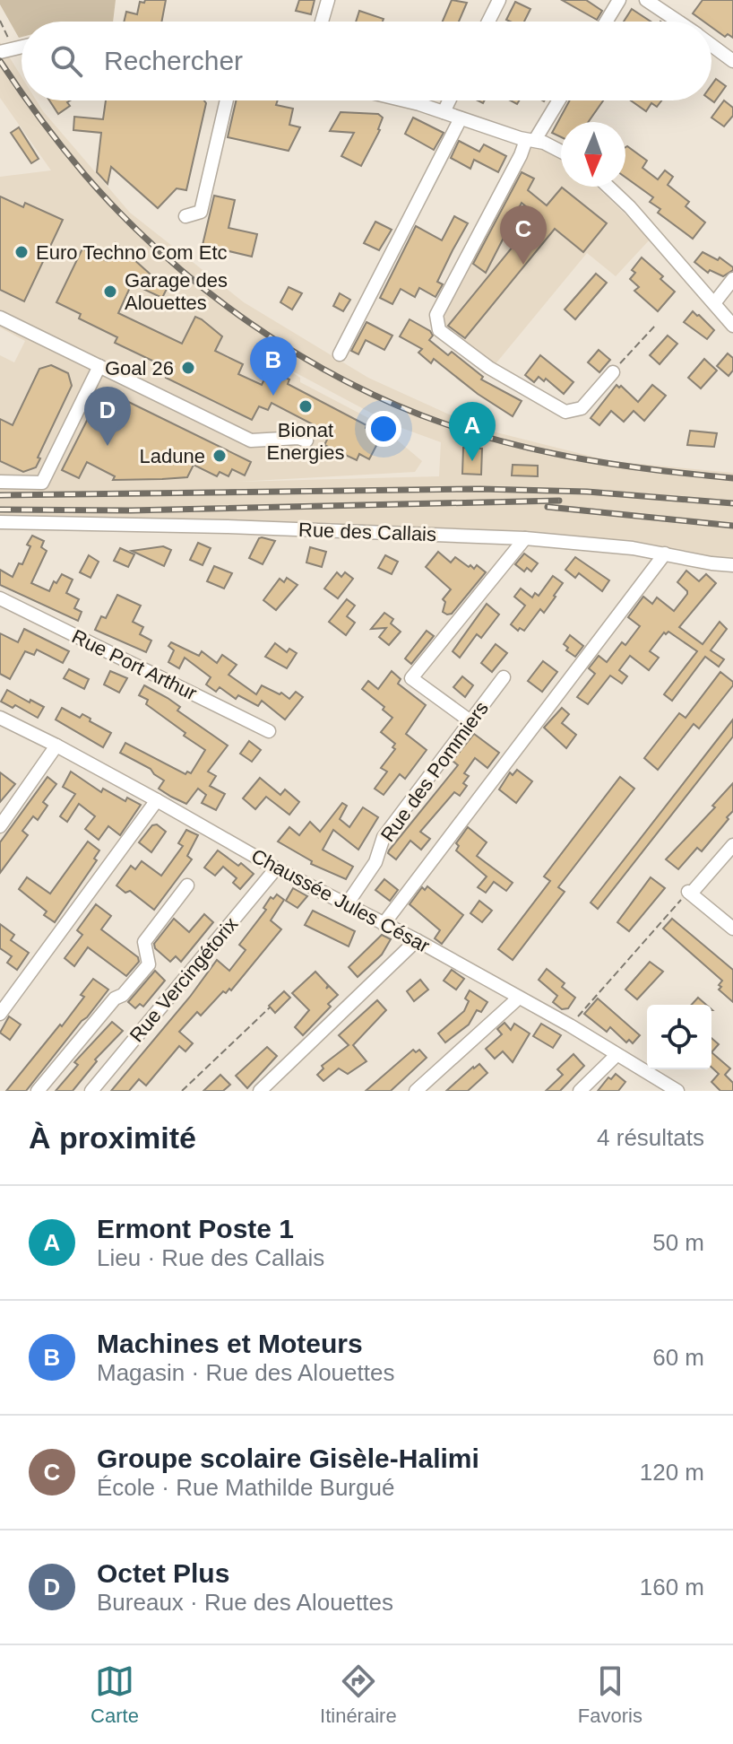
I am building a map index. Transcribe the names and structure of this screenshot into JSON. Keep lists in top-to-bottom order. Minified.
{"streets":{"street":["Rue des Callais","Rue Port Arthur","Rue des Pommiers","Chaussée Jules César","Rue Vercingétorix"]},"crossings":[["Rue des Pommiers","Chaussée Jules César"],["Chaussée Jules César","Rue Vercingétorix"]],"places":["Euro Techno Com Etc","Garage des Alouettes","Goal 26","Bionat Energies","Ladune"],"north":"bottom","page":{"search":"Rechercher","pins":["C","B","D","A"],"heading":["À proximité","4 résultats"],"list":[{"mark":"A","name":"Ermont Poste 1","note":"Lieu · Rue des Callais","value":"50 m"},{"mark":"B","name":"Machines et Moteurs","note":"Magasin · Rue des Alouettes","value":"60 m"},{"mark":"C","name":"Groupe scolaire Gisèle-Halimi","note":"École · Rue Mathilde Burgué","value":"120 m"},{"mark":"D","name":"Octet Plus","note":"Bureaux · Rue des Alouettes","value":"160 m"}],"nav":["Carte","Itinéraire","Favoris"]}}
